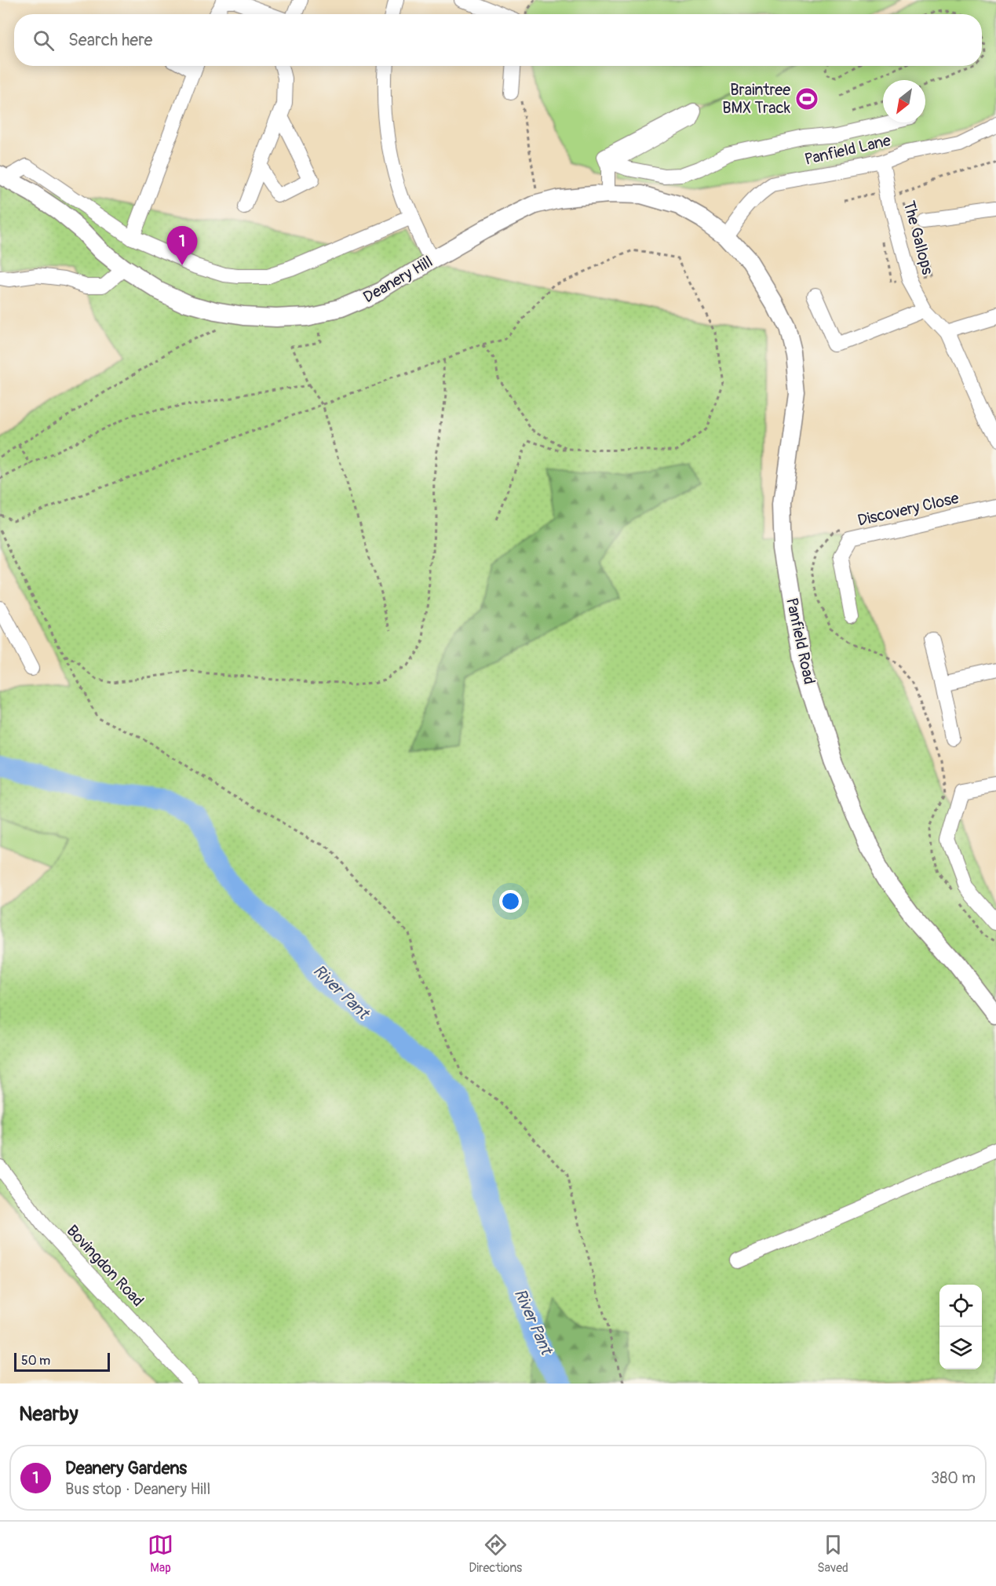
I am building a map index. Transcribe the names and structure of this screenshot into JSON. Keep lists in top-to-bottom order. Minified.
{"streets":{"main road":["Deanery Hill","Panfield Road"],"street":["Panfield Lane","The Gallops","Discovery Close","Bovingdon Road"]},"crossings":[["Panfield Lane","The Gallops"],["Panfield Lane","Deanery Hill"],["Panfield Lane","Panfield Road"],["Deanery Hill","Panfield Road"]],"water":["River Pant"],"places":{"sports":["Braintree BMX Track"]},"scale_bar":"50 m","north":"bottom left","page":{"search":"Search here","pins":"1","scale":"50 m","heading":"Nearby","list":[{"mark":"1","name":"Deanery Gardens","note":"Bus stop · Deanery Hill","value":"380 m"}],"nav":["Map","Directions","Saved"]}}
